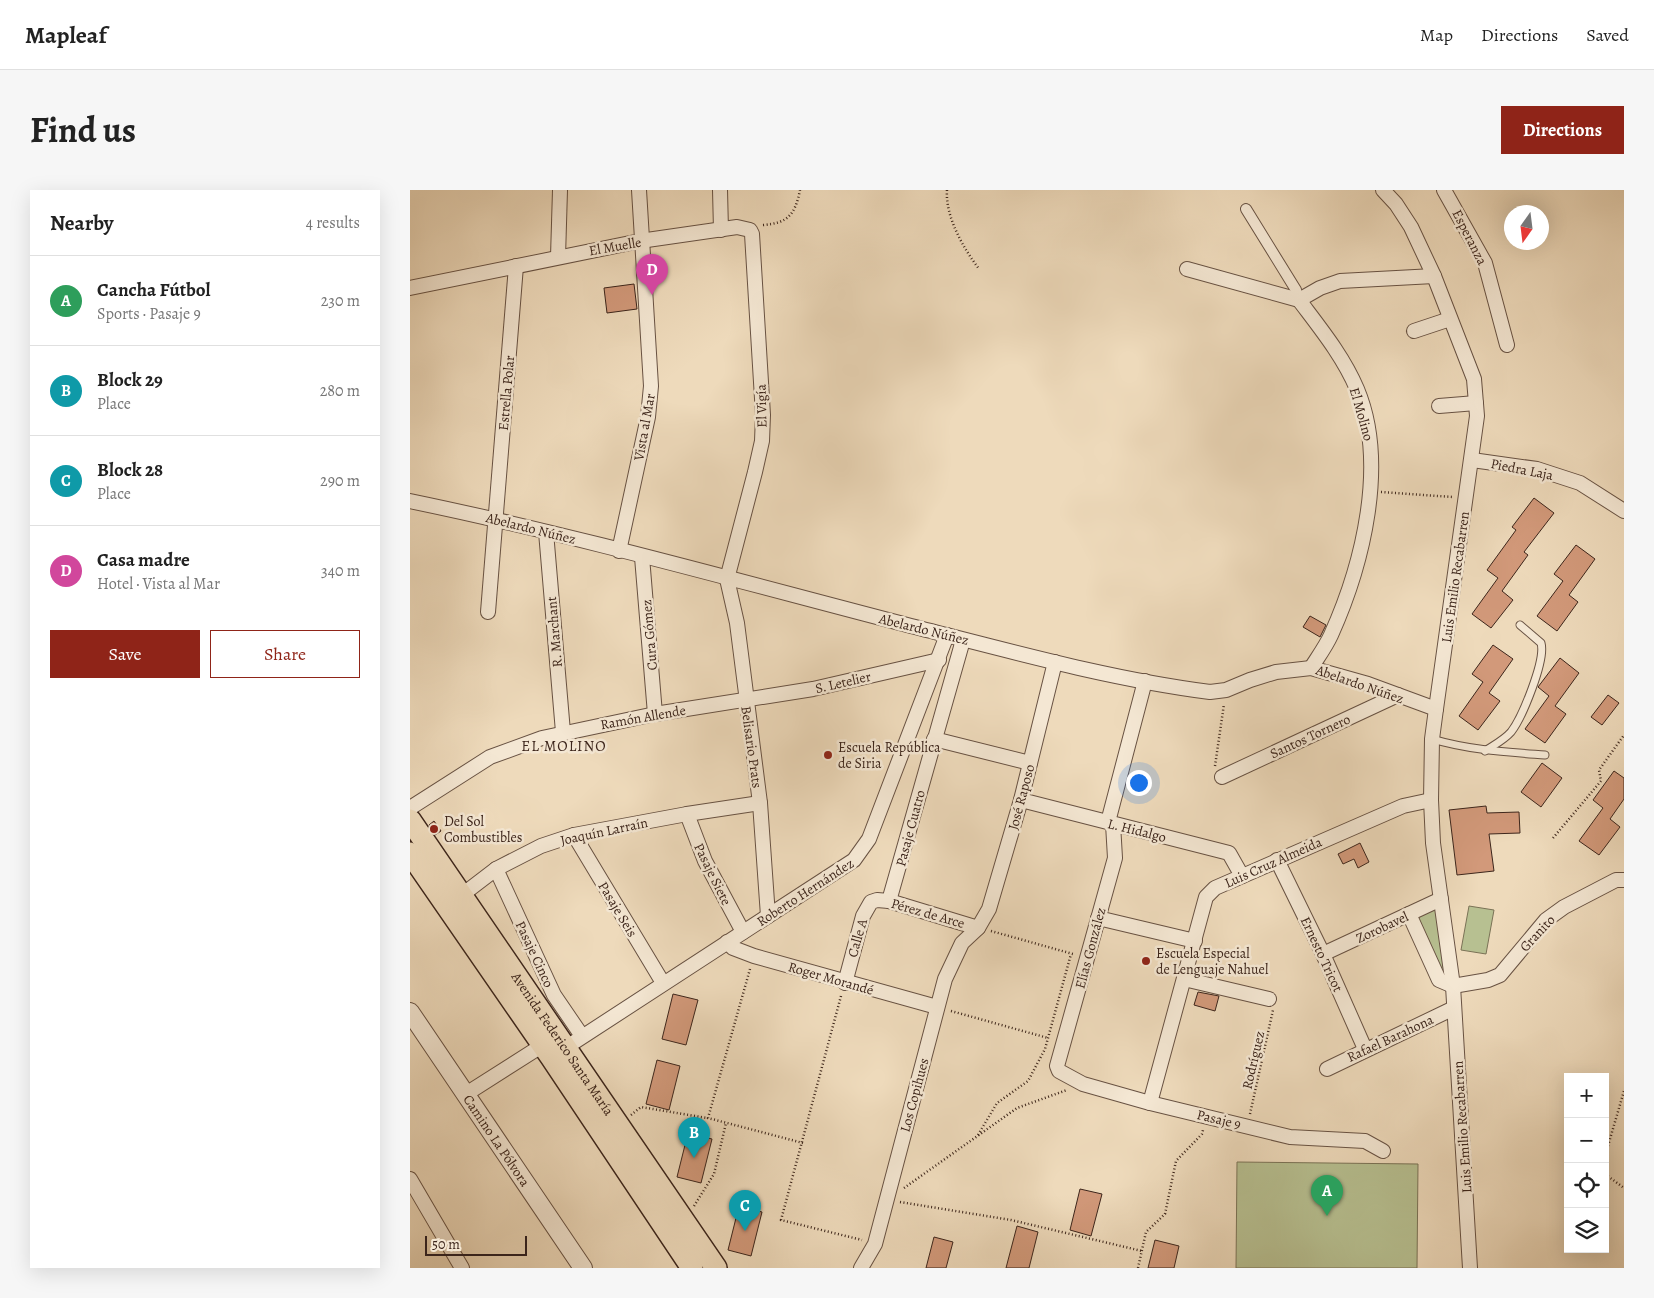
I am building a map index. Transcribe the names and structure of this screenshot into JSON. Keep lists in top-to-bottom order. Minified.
{"streets":{"main road":["Avenida Federico Santa María"],"street":["Esperanza","El Muelle","Estrella Polar","El Vigía","El Molino","Vista al Mar","Piedra Laja","Abelardo Núñez","Luis Emilio Recabarren","R. Marchant","Cura Gómez","S. Letelier","Ramón Allende","Santos Tornero","Belisario Prats","José Raposo","Pasaje Cuatro","L. Hidalgo","Joaquín Larraín","Luis Cruz Almeida","Pasaje Siete","Roberto Hernández","Pasaje Seis","Pérez de Arce","Zorobavel","Granito","Calle A","Elías González","Pasaje Cinco","Ernesto Tricot","Roger Morandé","Rafael Barahona","Los Copihues","Pasaje 9","Camino La Pólvora"],"path":["Rodríguez"]},"crossings":[["El Muelle","Estrella Polar"],["El Muelle","El Vigía"],["El Muelle","Vista al Mar"],["Estrella Polar","Abelardo Núñez"],["El Vigía","Abelardo Núñez"],["El Vigía","Belisario Prats"],["El Molino","Abelardo Núñez"],["Vista al Mar","Abelardo Núñez"],["Piedra Laja","Luis Emilio Recabarren"],["Abelardo Núñez","Luis Emilio Recabarren"],["Abelardo Núñez","R. Marchant"],["Abelardo Núñez","Cura Gómez"],["Abelardo Núñez","Santos Tornero"],["Abelardo Núñez","Belisario Prats"],["Abelardo Núñez","José Raposo"],["Abelardo Núñez","Pasaje Cuatro"],["Abelardo Núñez","Roberto Hernández"],["Abelardo Núñez","Elías González"],["Luis Emilio Recabarren","Luis Cruz Almeida"],["Luis Emilio Recabarren","Zorobavel"],["Luis Emilio Recabarren","Granito"],["Luis Emilio Recabarren","Rafael Barahona"],["R. Marchant","Ramón Allende"],["Cura Gómez","Ramón Allende"],["S. Letelier","Ramón Allende"],["S. Letelier","Belisario Prats"],["S. Letelier","Roberto Hernández"],["Ramón Allende","Belisario Prats"],["Belisario Prats","Joaquín Larraín"],["Belisario Prats","Roberto Hernández"],["José Raposo","L. Hidalgo"],["José Raposo","Pérez de Arce"],["José Raposo","Los Copihues"],["Pasaje Cuatro","Pérez de Arce"],["Pasaje Cuatro","Calle A"],["L. Hidalgo","Luis Cruz Almeida"],["L. Hidalgo","Elías González"],["Joaquín Larraín","Pasaje Siete"],["Joaquín Larraín","Pasaje Seis"],["Joaquín Larraín","Pasaje Cinco"],["Joaquín Larraín","Avenida Federico Santa María"],["Luis Cruz Almeida","Ernesto Tricot"],["Luis Cruz Almeida","Pasaje 9"],["Pasaje Siete","Roberto Hernández"],["Roberto Hernández","Pasaje Seis"],["Roberto Hernández","Pasaje Cinco"],["Roberto Hernández","Roger Morandé"],["Roberto Hernández","Avenida Federico Santa María"],["Roberto Hernández","Camino La Pólvora"],["Pérez de Arce","Calle A"],["Pérez de Arce","Los Copihues"],["Zorobavel","Ernesto Tricot"],["Calle A","Roger Morandé"],["Elías González","Pasaje 9"],["Pasaje Cinco","Avenida Federico Santa María"],["Ernesto Tricot","Rafael Barahona"],["Roger Morandé","Los Copihues"],["Rodríguez","Pasaje 9"]],"districts":["EL MOLINO"],"places":["Escuela República de Siria","Del Sol Combustibles","Escuela Especial de Lenguaje Nahuel"],"scale_bar":"50 m","north":"bottom","page":{"header":"Mapleaf","nav":["Map","Directions","Saved"],"title":"Find us","buttons":["Directions",["Save","Share"]],"heading":["Nearby","4 results"],"pins":["D","B","A","C"],"list":[{"mark":"A","name":"Cancha Fútbol","note":"Sports · Pasaje 9","value":"230 m"},{"mark":"B","name":"Block 29","note":"Place","value":"280 m"},{"mark":"C","name":"Block 28","note":"Place","value":"290 m"},{"mark":"D","name":"Casa madre","note":"Hotel · Vista al Mar","value":"340 m"}],"map_buttons":["+","−"],"scale":"50 m"}}
